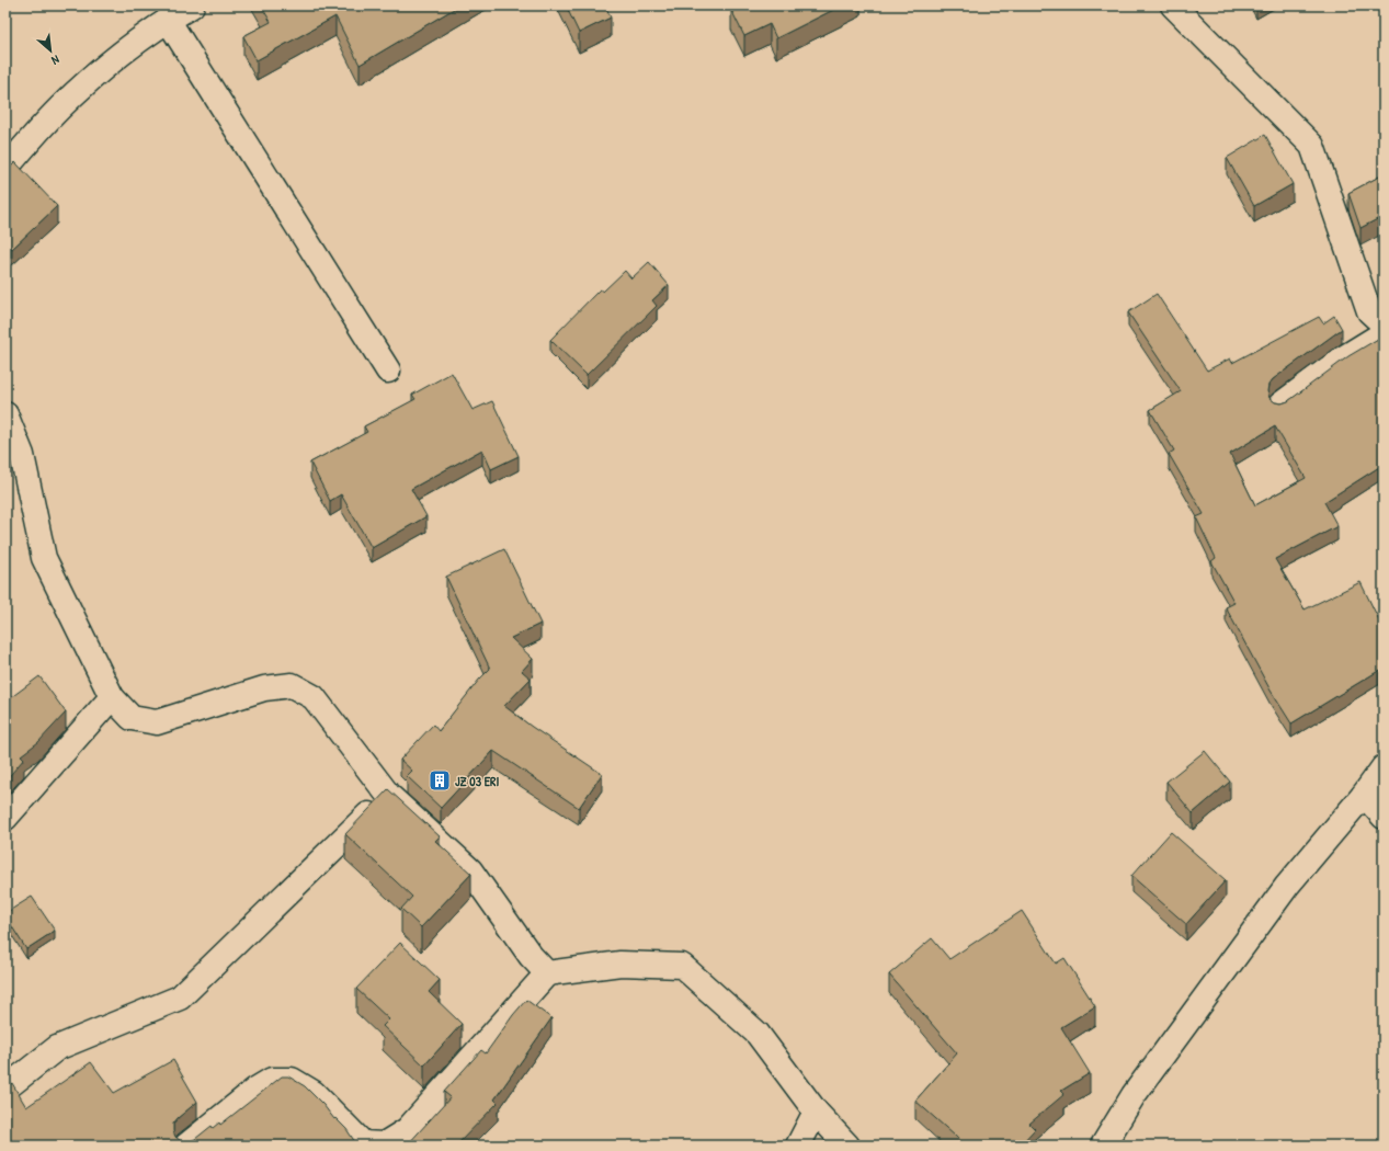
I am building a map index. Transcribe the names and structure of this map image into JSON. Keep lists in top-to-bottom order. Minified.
{"places":{"building":["JZ 03 ERI"]},"north":"bottom right"}
